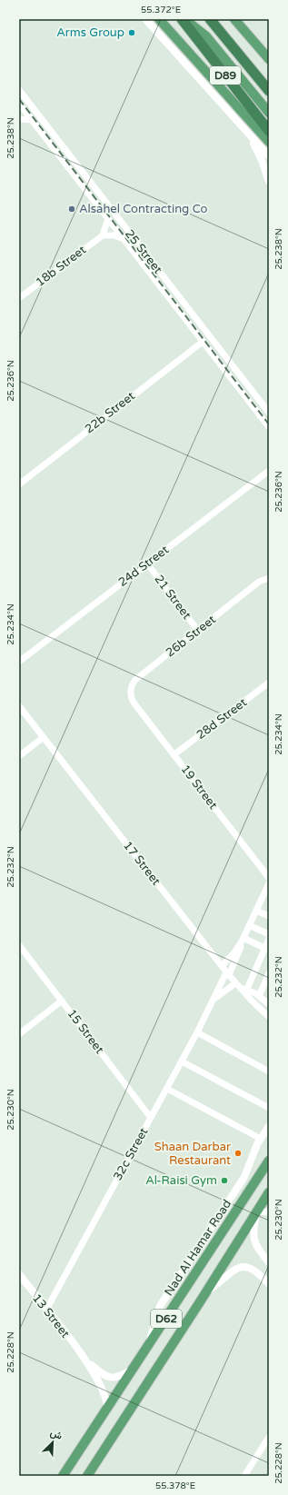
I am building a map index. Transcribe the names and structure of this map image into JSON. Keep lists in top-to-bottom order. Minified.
{"streets":{"highway":["D89"],"main road":["Nad Al Hamar Road","D62"],"street":["25 Street","18b Street","22b Street","24d Street","21 Street","26b Street","28d Street","19 Street","17 Street","15 Street","32c Street","13 Street"]},"crossings":[["25 Street","22b Street"],["24d Street","21 Street"],["21 Street","26b Street"],["26b Street","19 Street"],["28d Street","19 Street"],["17 Street","32c Street"],["15 Street","32c Street"],["32c Street","13 Street"],["Nad Al Hamar Road","13 Street"]],"places":["Arms Group","Alsahel Contracting Co","Shaan Darbar Restaurant","Al-Raisi Gym"],"north":"top right","coordinates":["55.372°E","25.238°N","25.236°N","25.234°N","25.232°N","25.230°N","25.228°N","55.378°E"]}
